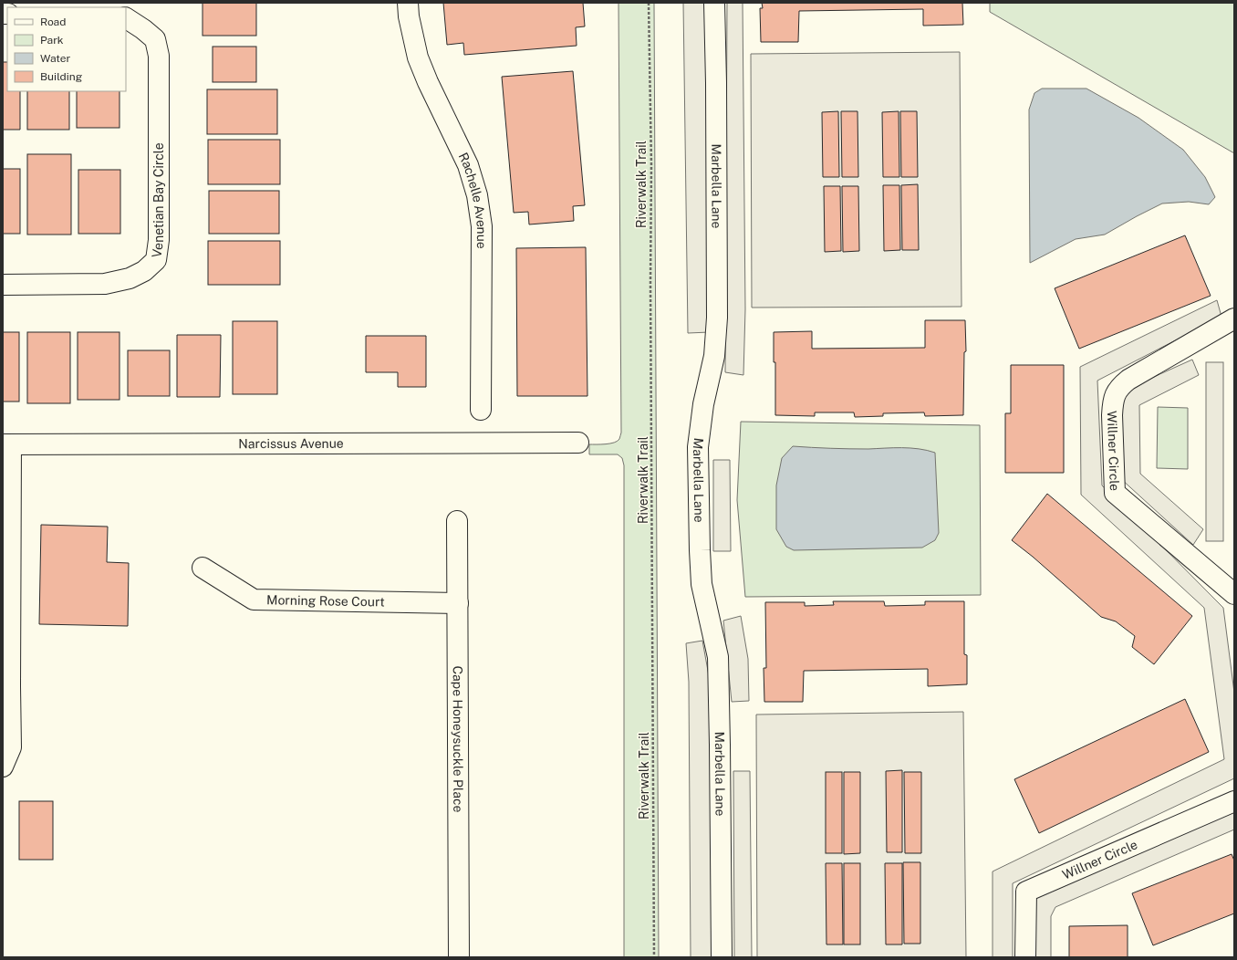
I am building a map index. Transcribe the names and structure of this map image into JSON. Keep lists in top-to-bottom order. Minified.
{"streets":{"street":["Marbella Lane","Venetian Bay Circle","Rachelle Avenue","Narcissus Avenue","Willner Circle","Morning Rose Court","Cape Honeysuckle Place"],"path":["Riverwalk Trail"]},"crossings":[["Morning Rose Court","Cape Honeysuckle Place"]],"legend":["Road","Park","Water","Building"]}
